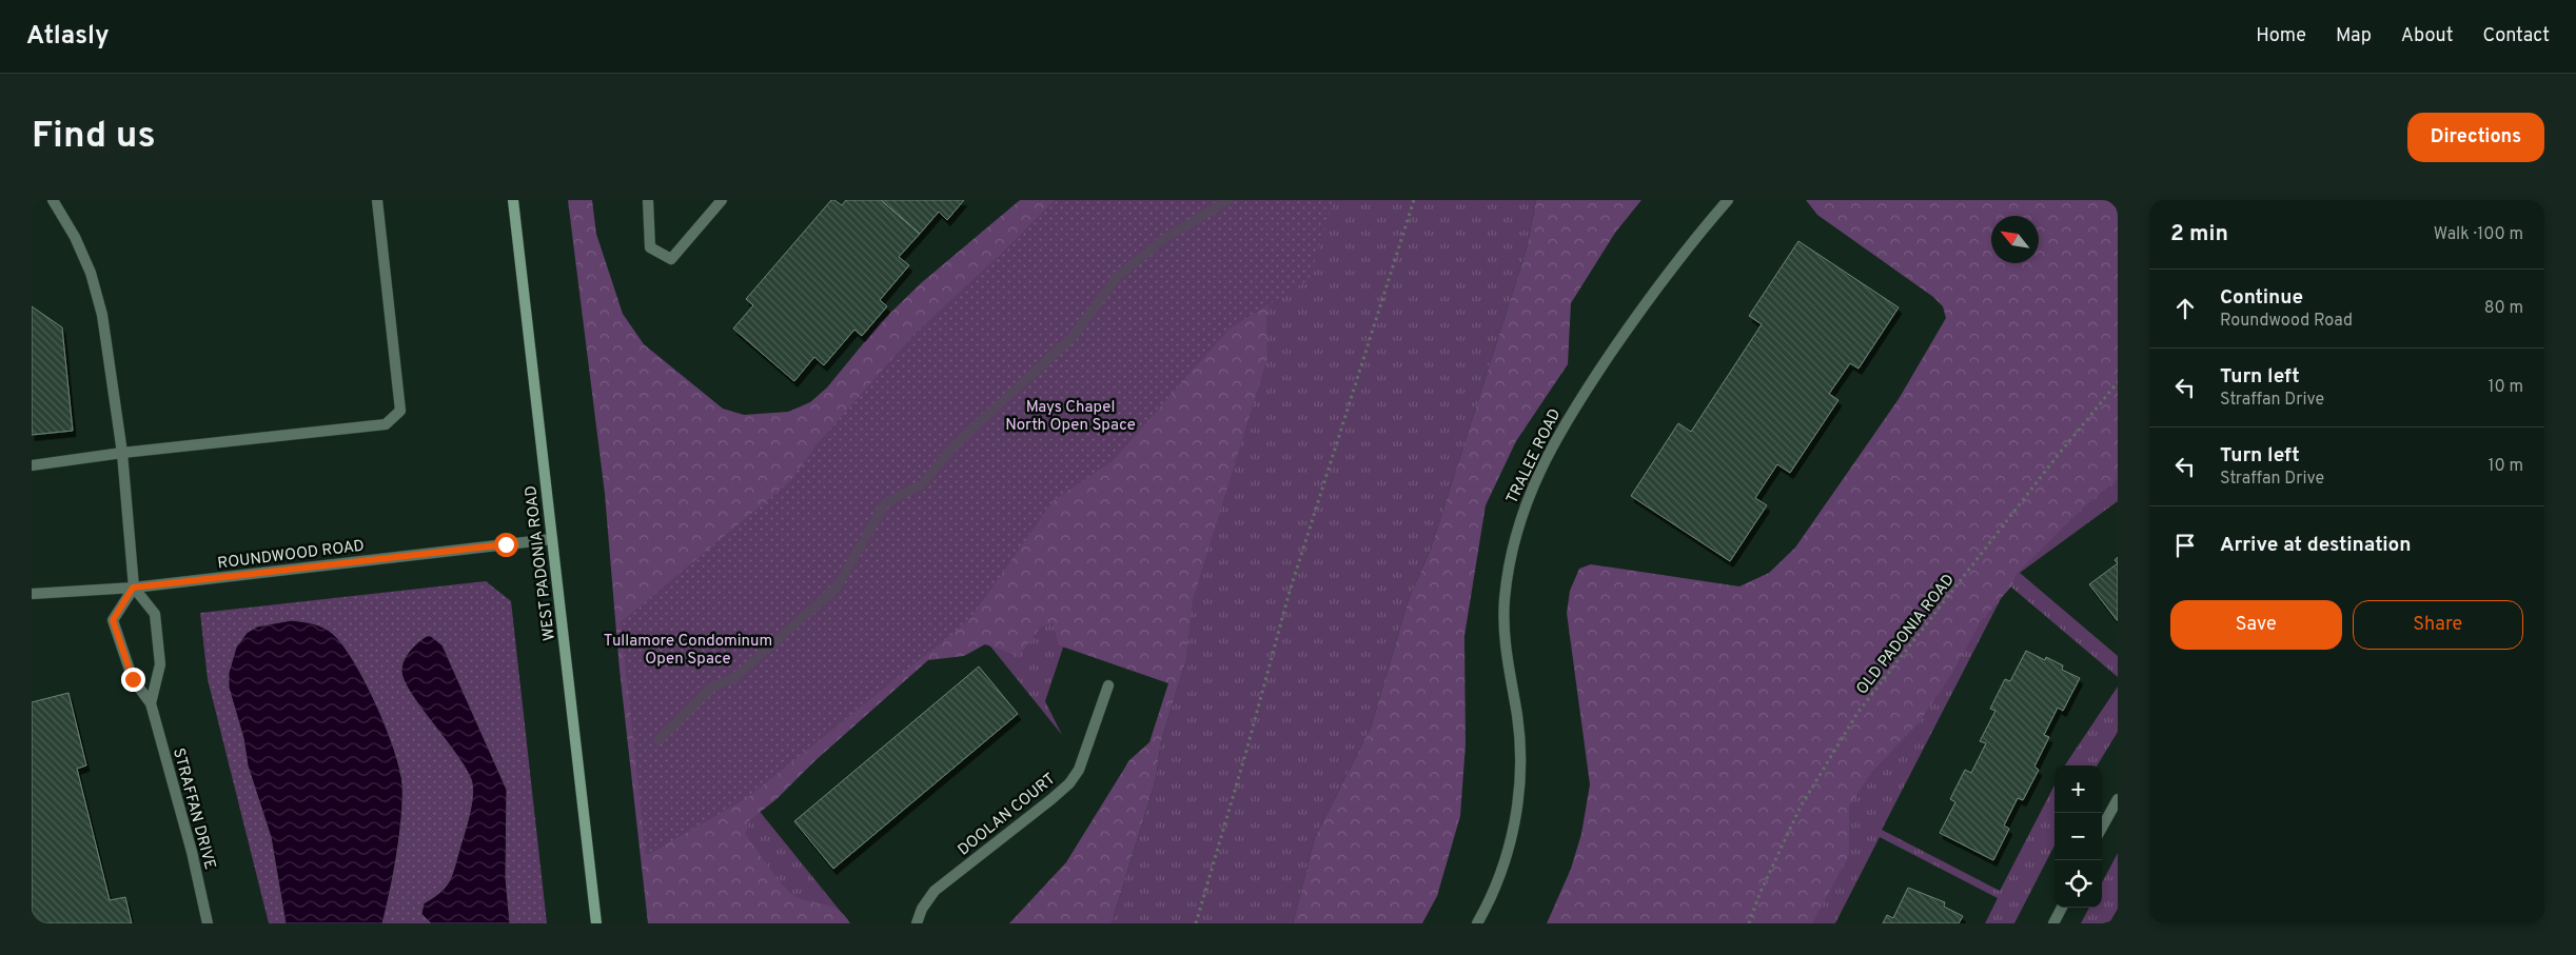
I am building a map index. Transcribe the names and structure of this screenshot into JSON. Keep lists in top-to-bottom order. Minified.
{"streets":{"main road":["WEST PADONIA ROAD"],"street":["TRALEE ROAD","ROUNDWOOD ROAD","STRAFFAN DRIVE","DOOLAN COURT"],"path":["OLD PADONIA ROAD"]},"crossings":[["ROUNDWOOD ROAD","WEST PADONIA ROAD"],["ROUNDWOOD ROAD","STRAFFAN DRIVE"]],"parks":["Mays Chapel North Open Space","Tullamore Condominum Open Space"],"north":"top left","page":{"header":"Atlasly","nav":["Home","Map","About","Contact"],"buttons":["Directions",["Save","Share"]],"title":"Find us","heading":["2 min","Walk · 100 m"],"list":[["Continue","Roundwood Road","80 m"],["Turn left","Straffan Drive","10 m"],["Turn left","Straffan Drive","10 m"],"Arrive at destination"],"map_buttons":["+","−"]}}
